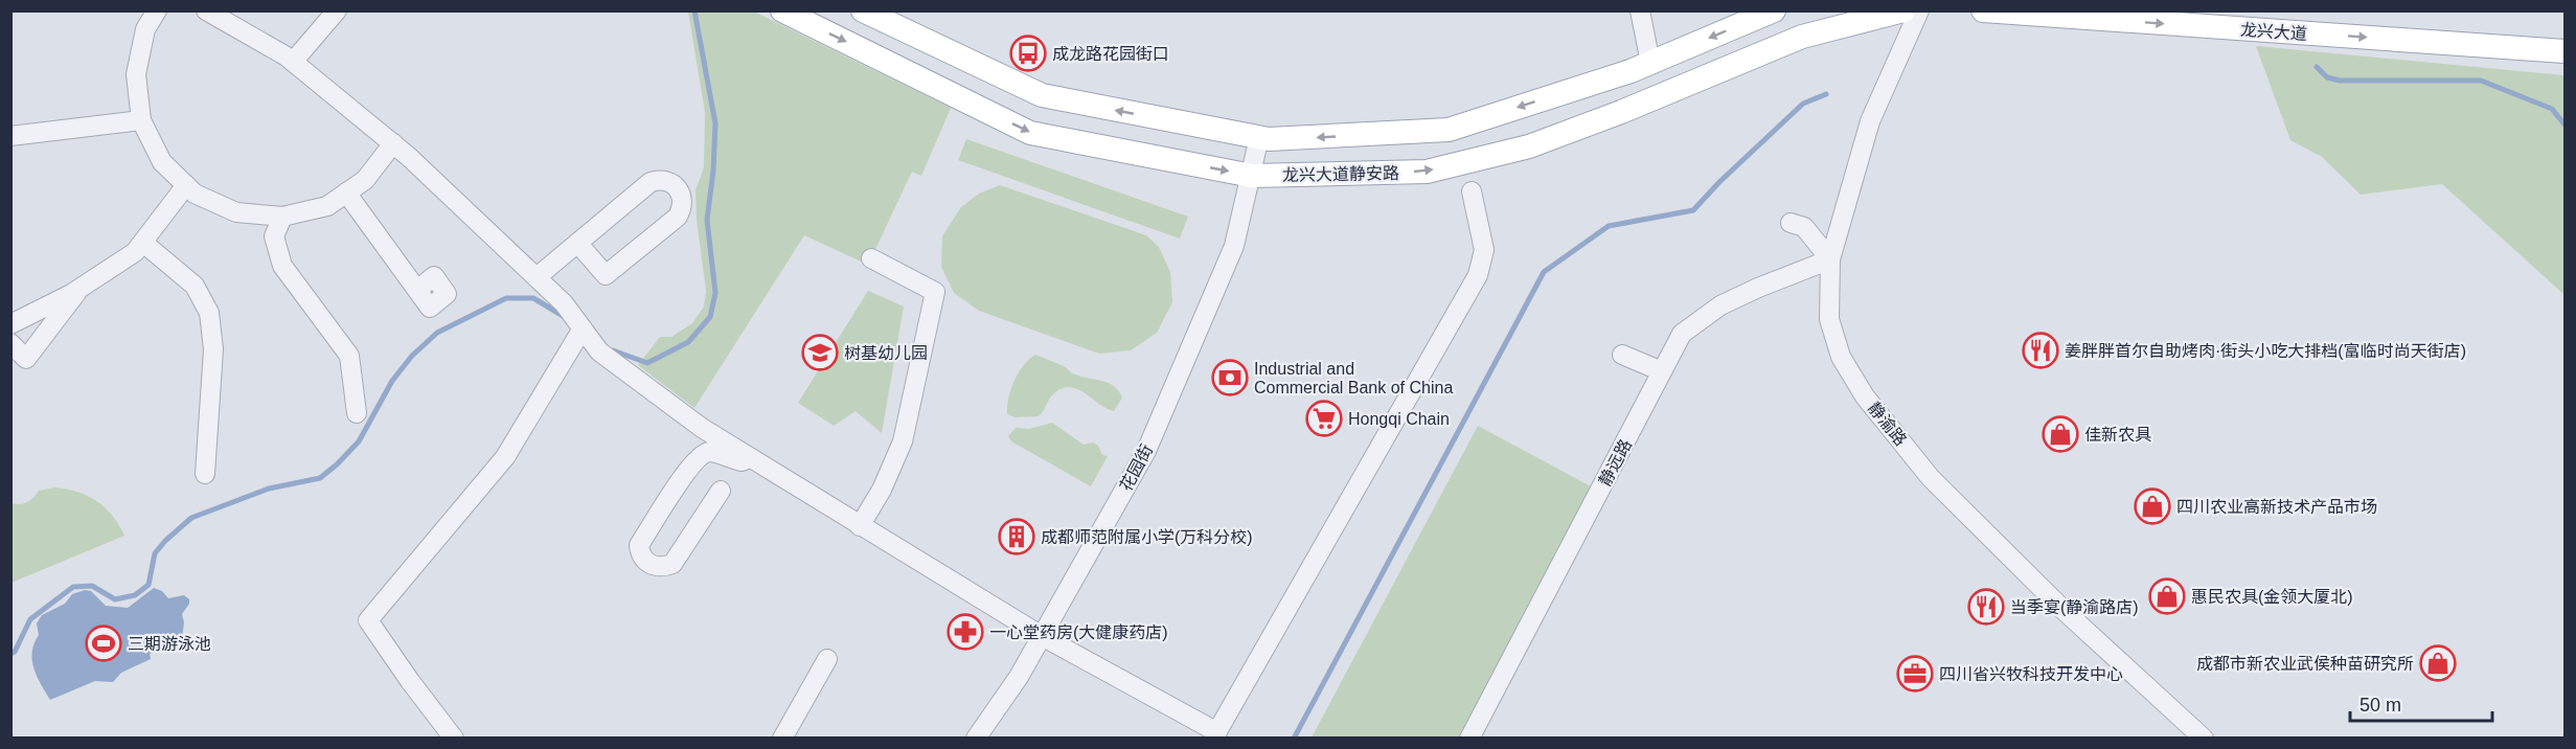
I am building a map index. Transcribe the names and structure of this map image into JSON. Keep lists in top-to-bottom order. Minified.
{"streets":{"main road":["龙兴大道","龙兴大道静安路"],"street":["静渝路","静远路","花园街"]},"crossings":[["龙兴大道静安路","花园街"],["静渝路","静远路"]],"one_way":["龙兴大道"],"places":{"bus stop":["成龙路花园街口"],"restaurant":["姜胖胖首尔自助烤肉·街头小吃大排档(富临时尚天街店)","当季宴(静渝路店)"],"school or university":["树基幼儿园"],"bank":["Industrial and Commercial Bank of China"],"supermarket":["Hongqi Chain"],"shop":["佳新农具","四川农业高新技术产品市场","惠民农具(金领大厦北)","成都市新农业武侯种苗研究所"],"building":["成都师范附属小学(万科分校)"],"pharmacy":["一心堂药房(大健康药店)"],"sports":["三期游泳池"],"office":["四川省兴牧科技开发中心"]},"scale_bar":"50 m"}
